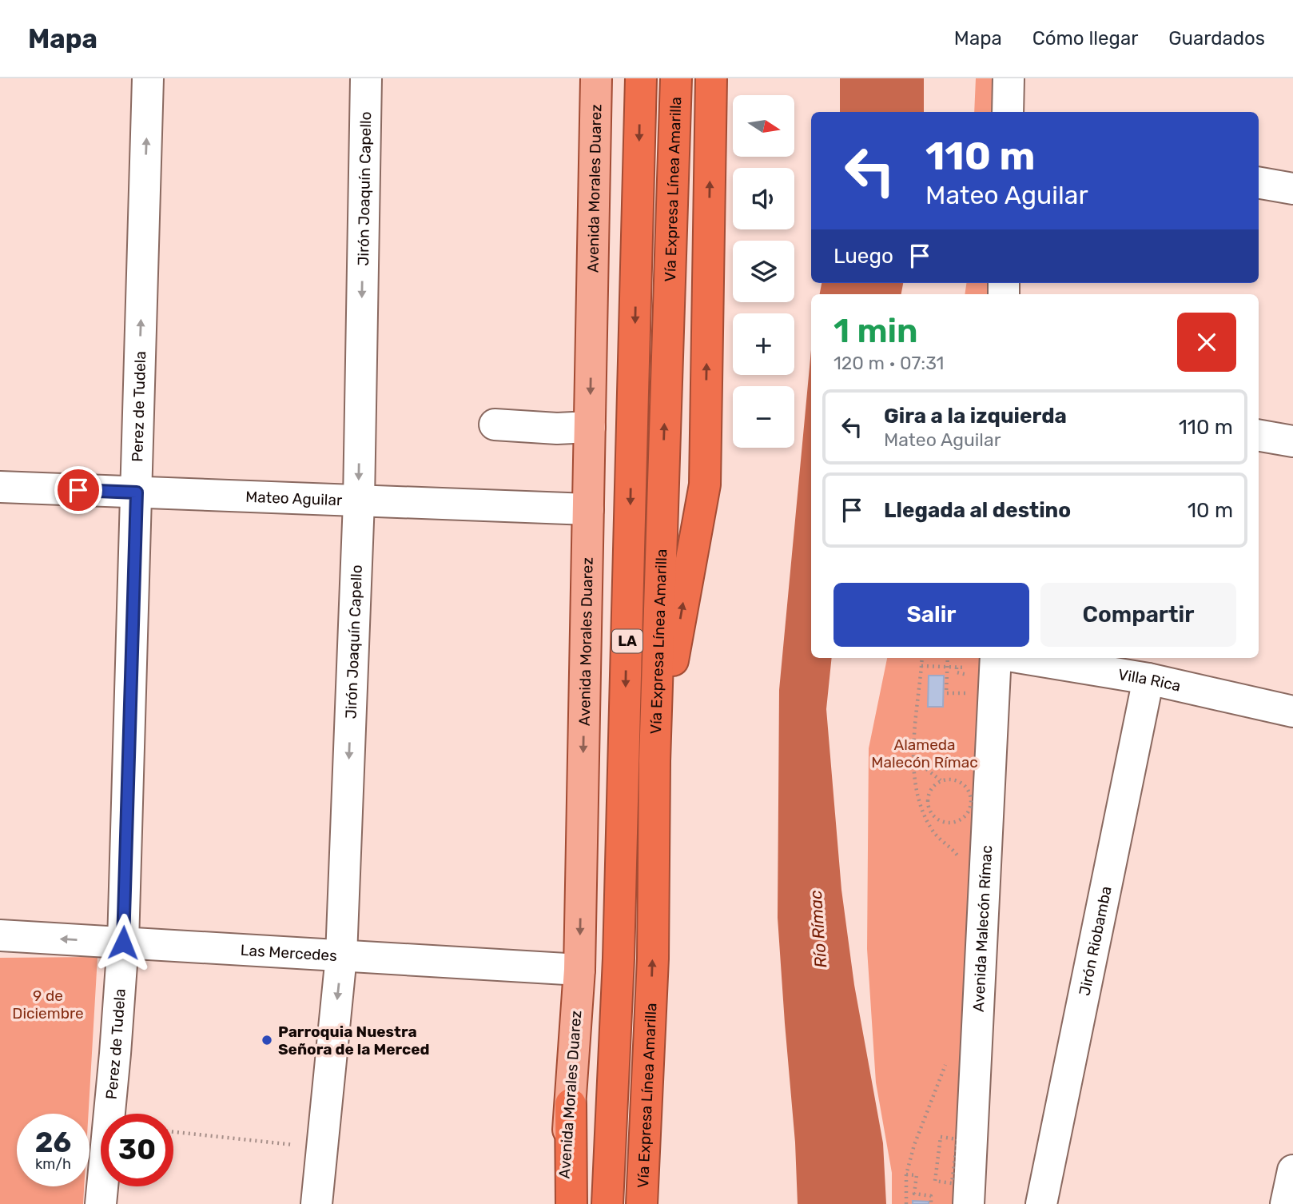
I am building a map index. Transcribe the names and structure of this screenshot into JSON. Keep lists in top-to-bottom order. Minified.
{"streets":{"highway":["Vía Expresa Línea Amarilla","LA"],"main road":["Avenida Morales Duarez"],"street":["Jirón Joaquín Capello","Perez de Tudela","Mateo Aguilar","Villa Rica","Avenida Malecón Rímac","Jirón Riobamba","Las Mercedes"]},"crossings":[["Jirón Joaquín Capello","Mateo Aguilar"],["Jirón Joaquín Capello","Las Mercedes"],["Avenida Morales Duarez","Mateo Aguilar"],["Avenida Morales Duarez","Las Mercedes"],["Perez de Tudela","Mateo Aguilar"],["Perez de Tudela","Las Mercedes"],["Villa Rica","Jirón Riobamba"]],"one_way":["Jirón Joaquín Capello","Avenida Morales Duarez","Perez de Tudela"],"water":["Río Rímac"],"parks":["Alameda Malecón Rímac","9 de Diciembre"],"places":["Parroquia Nuestra Señora de la Merced"],"north":"right","page":{"header":"Mapa","nav":["Mapa","Cómo llegar","Guardados"],"map_buttons":["+","−"],"turn":["110 m","Mateo Aguilar"],"then":"Luego","heading":["1 min","120 m · 07:31"],"list":[{"name":"Gira a la izquierda","note":"Mateo Aguilar","value":"110 m"},{"name":"Llegada al destino","value":"10 m"}],"buttons":["Salir","Compartir"],"speed":"26 km/h","limit":"30"}}
